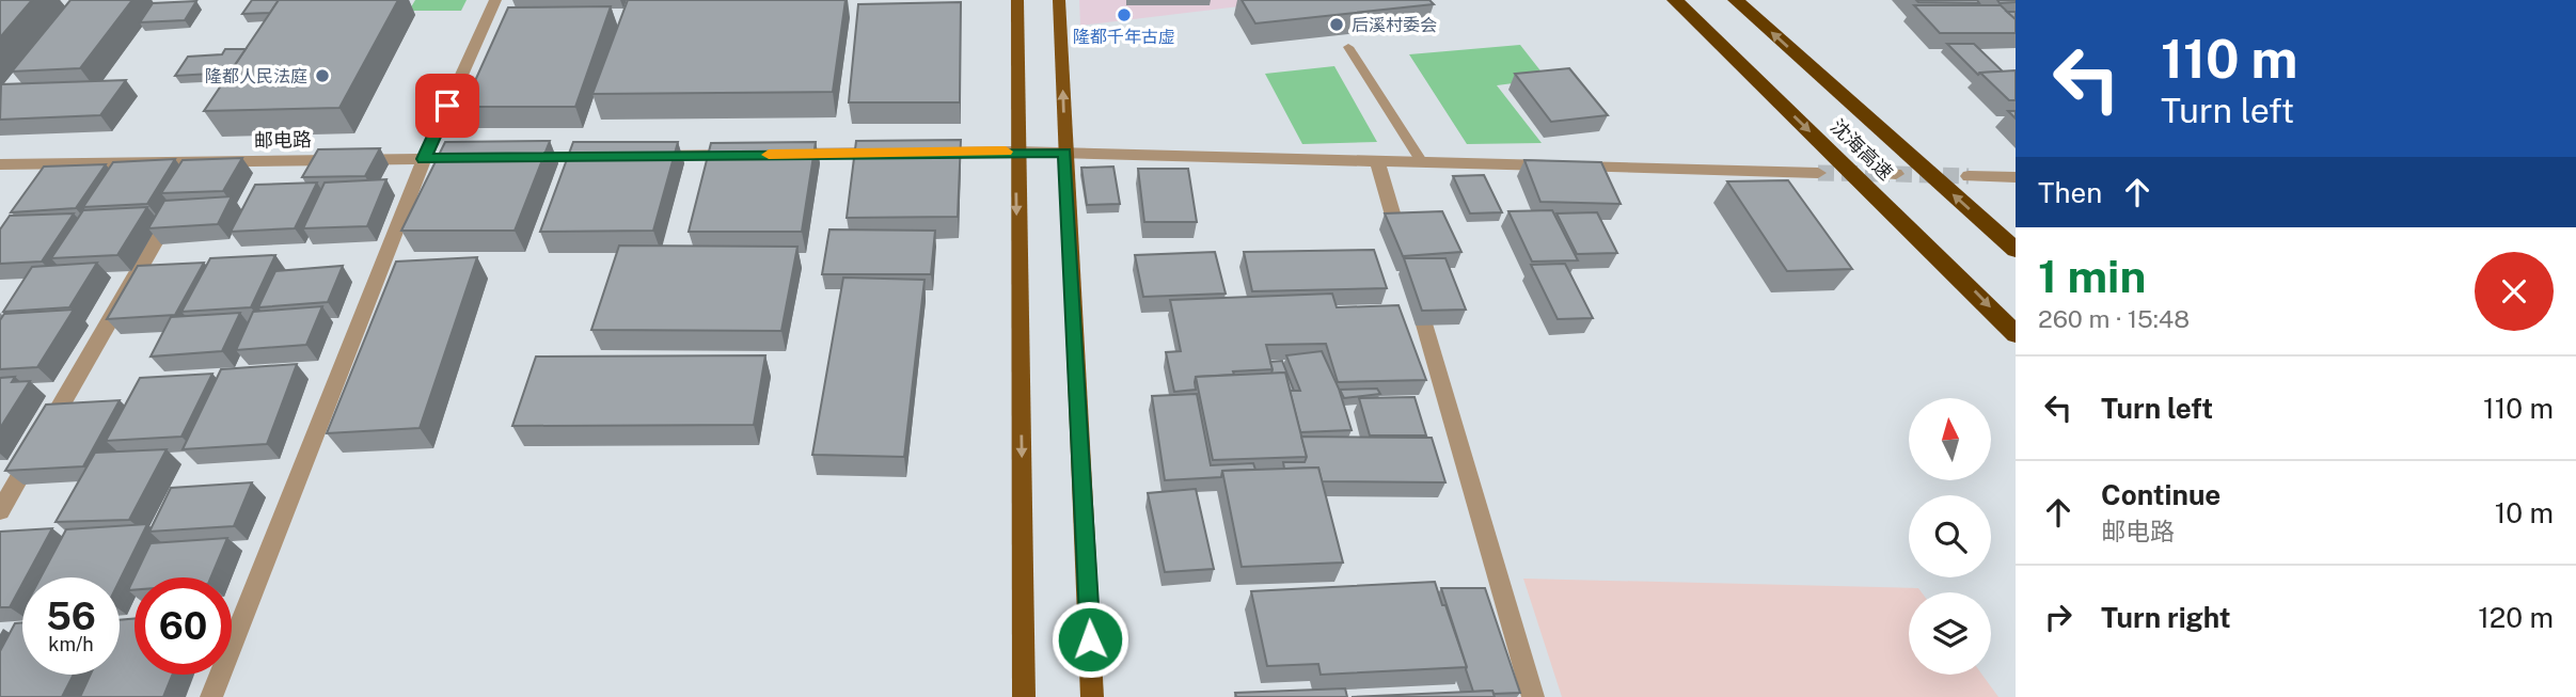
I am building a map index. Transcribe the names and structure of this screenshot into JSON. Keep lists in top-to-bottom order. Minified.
{"streets":{"highway":["沈海高速"],"street":["邮电路"]},"places":["隆都千年古虚","后溪村委会","隆都人民法庭"],"north":"top","page":{"turn":["110 m","Turn left"],"then":"Then","heading":["1 min","260 m · 15:48"],"list":[{"name":"Turn left","value":"110 m"},{"name":"Continue","note":"邮电路","value":"10 m"},{"name":"Turn right","value":"120 m"}],"speed":"56 km/h","limit":"60"}}
